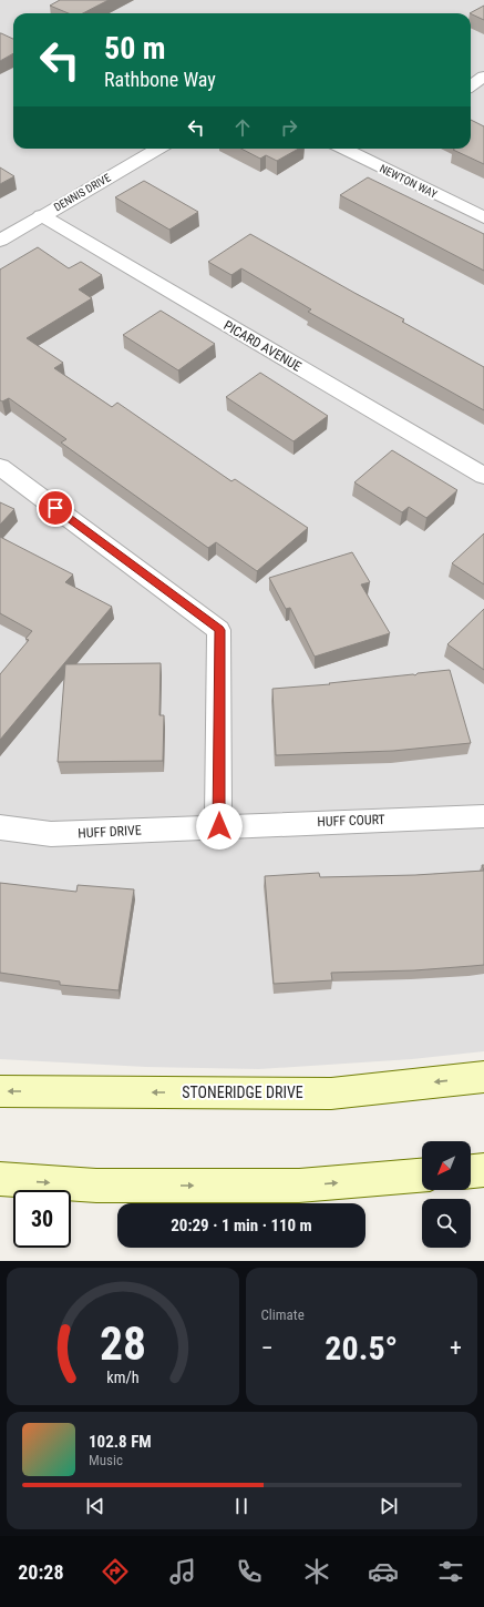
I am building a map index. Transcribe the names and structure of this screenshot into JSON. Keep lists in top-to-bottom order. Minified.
{"streets":{"main road":["STONERIDGE DRIVE"],"street":["NEWTON WAY","DENNIS DRIVE","PICARD AVENUE","HUFF COURT","HUFF DRIVE"]},"crossings":[["DENNIS DRIVE","PICARD AVENUE"],["HUFF COURT","HUFF DRIVE"]],"north":"bottom left","page":{"turn":["50 m","Rathbone Way"],"limit":"30","trip":"20:29 · 1 min · 110 m","tile":"Climate","heat":["−","20.5°","+"],"song":["102.8 FM","Music"],"tabs":"20:28","gauge":["28","km/h"]}}
